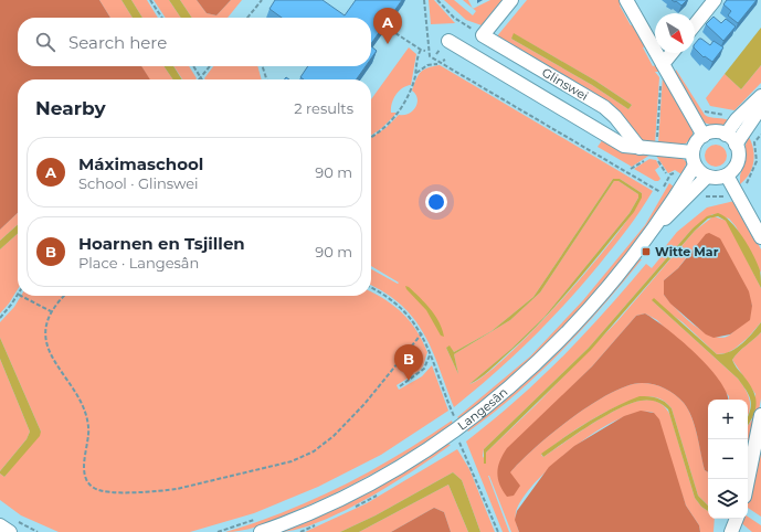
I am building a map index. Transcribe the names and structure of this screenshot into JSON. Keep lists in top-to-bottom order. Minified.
{"streets":{"street":["Glinswei","Langesân"]},"places":{"transit":["Witte Mar"]},"north":"bottom right","page":{"pins":["A","B"],"search":"Search here","heading":["Nearby","2 results"],"list":[{"mark":"A","name":"Máximaschool","note":"School · Glinswei","value":"90 m"},{"mark":"B","name":"Hoarnen en Tsjillen","note":"Place · Langesân","value":"90 m"}],"map_buttons":["+","−"]}}
